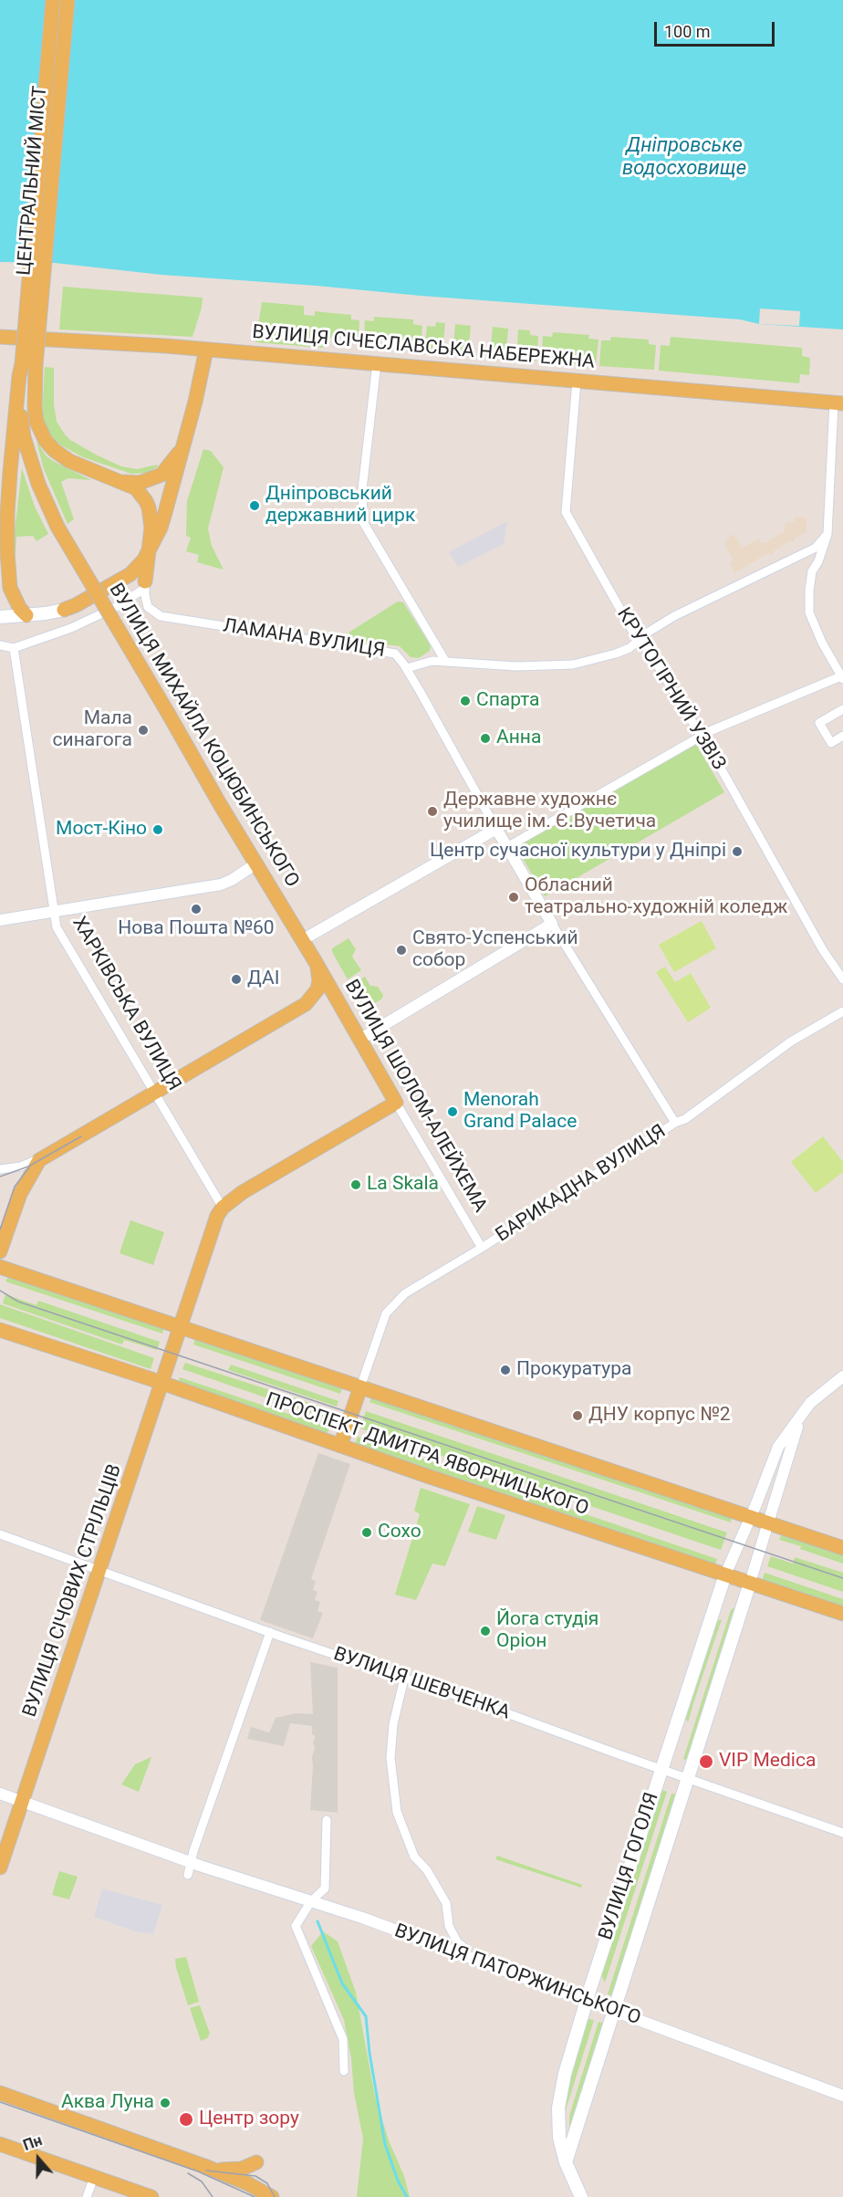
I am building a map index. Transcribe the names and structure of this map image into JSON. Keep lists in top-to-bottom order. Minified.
{"streets":{"main road":["ЦЕНТРАЛЬНИЙ МІСТ","ВУЛИЦЯ СІЧЕСЛАВСЬКА НАБЕРЕЖНА","ВУЛИЦЯ МИХАЙЛА КОЦЮБИНСЬКОГО","ВУЛИЦЯ ШОЛОМ-АЛЕЙХЕМА","ПРОСПЕКТ ДМИТРА ЯВОРНИЦЬКОГО","ВУЛИЦЯ СІЧОВИХ СТРІЛЬЦІВ","ВУЛИЦЯ ГОГОЛЯ"],"street":["ЛАМАНА ВУЛИЦЯ","КРУТОГІРНИЙ УЗВІЗ","ХАРКІВСЬКА ВУЛИЦЯ","БАРИКАДНА ВУЛИЦЯ","ВУЛИЦЯ ШЕВЧЕНКА","ВУЛИЦЯ ПАТОРЖИНСЬКОГО"]},"crossings":[["ЦЕНТРАЛЬНИЙ МІСТ","ВУЛИЦЯ МИХАЙЛА КОЦЮБИНСЬКОГО"],["ВУЛИЦЯ СІЧЕСЛАВСЬКА НАБЕРЕЖНА","КРУТОГІРНИЙ УЗВІЗ"],["ЛАМАНА ВУЛИЦЯ","КРУТОГІРНИЙ УЗВІЗ"],["ВУЛИЦЯ МИХАЙЛА КОЦЮБИНСЬКОГО","ВУЛИЦЯ ШОЛОМ-АЛЕЙХЕМА"],["ВУЛИЦЯ ШОЛОМ-АЛЕЙХЕМА","БАРИКАДНА ВУЛИЦЯ"],["ПРОСПЕКТ ДМИТРА ЯВОРНИЦЬКОГО","ВУЛИЦЯ СІЧОВИХ СТРІЛЬЦІВ"],["ПРОСПЕКТ ДМИТРА ЯВОРНИЦЬКОГО","ВУЛИЦЯ ГОГОЛЯ"],["ВУЛИЦЯ СІЧОВИХ СТРІЛЬЦІВ","ВУЛИЦЯ ШЕВЧЕНКА"],["ВУЛИЦЯ СІЧОВИХ СТРІЛЬЦІВ","ВУЛИЦЯ ПАТОРЖИНСЬКОГО"],["ВУЛИЦЯ ШЕВЧЕНКА","ВУЛИЦЯ ГОГОЛЯ"],["ВУЛИЦЯ ГОГОЛЯ","ВУЛИЦЯ ПАТОРЖИНСЬКОГО"]],"water":["Дніпровське водосховище"],"places":["Дніпровський державний цирк","Спарта","Мала синагога","Анна","Державне художнє училище ім. Є.Вучетича","Мост-Кіно","Центр сучасної культури у Дніпрі","Обласний театрально-художній коледж","Нова Пошта №60","Свято-Успенський собор","ДАІ","Menorah Grand Palace","La Skala","Прокуратура","ДНУ корпус №2","Сохо","Йога студія Оріон","VIP Medica","Аква Луна","Центр зору"],"scale_bar":"100 m","north":"top"}
